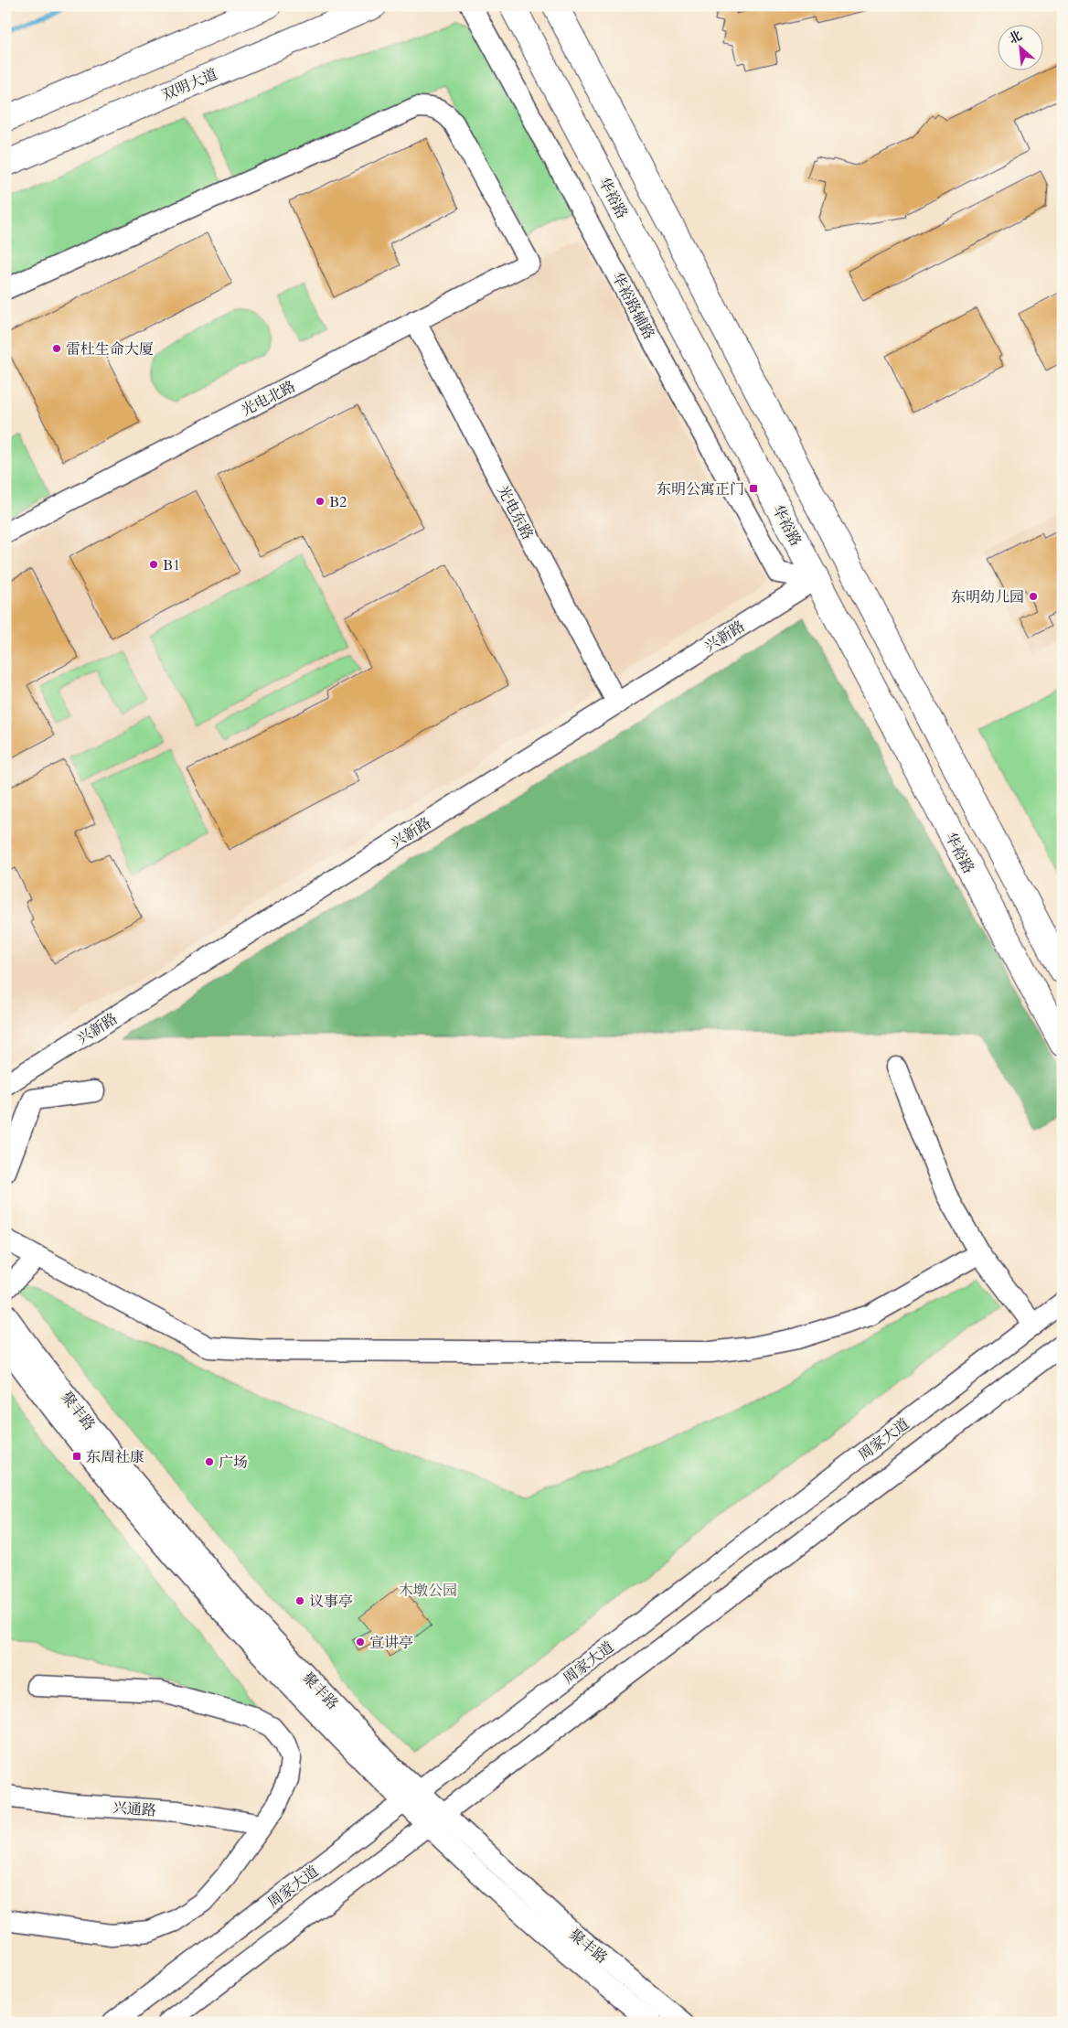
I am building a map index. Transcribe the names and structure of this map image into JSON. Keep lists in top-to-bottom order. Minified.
{"streets":{"main road":["双明大道","华裕路"],"street":["华裕路辅路","光电北路","光电东路","兴新路","聚丰路","周家大道","兴通路"]},"crossings":[["华裕路","华裕路辅路"],["华裕路","兴新路"],["华裕路辅路","兴新路"],["光电北路","光电东路"],["光电东路","兴新路"],["聚丰路","周家大道"]],"parks":["木墩公园"],"places":{"other":["雷杜生命大厦","B2","B1","东明幼儿园","广场","议事亭","宣讲亭"],"transit":["东明公寓正门","东周社康"]},"north":"top left"}
